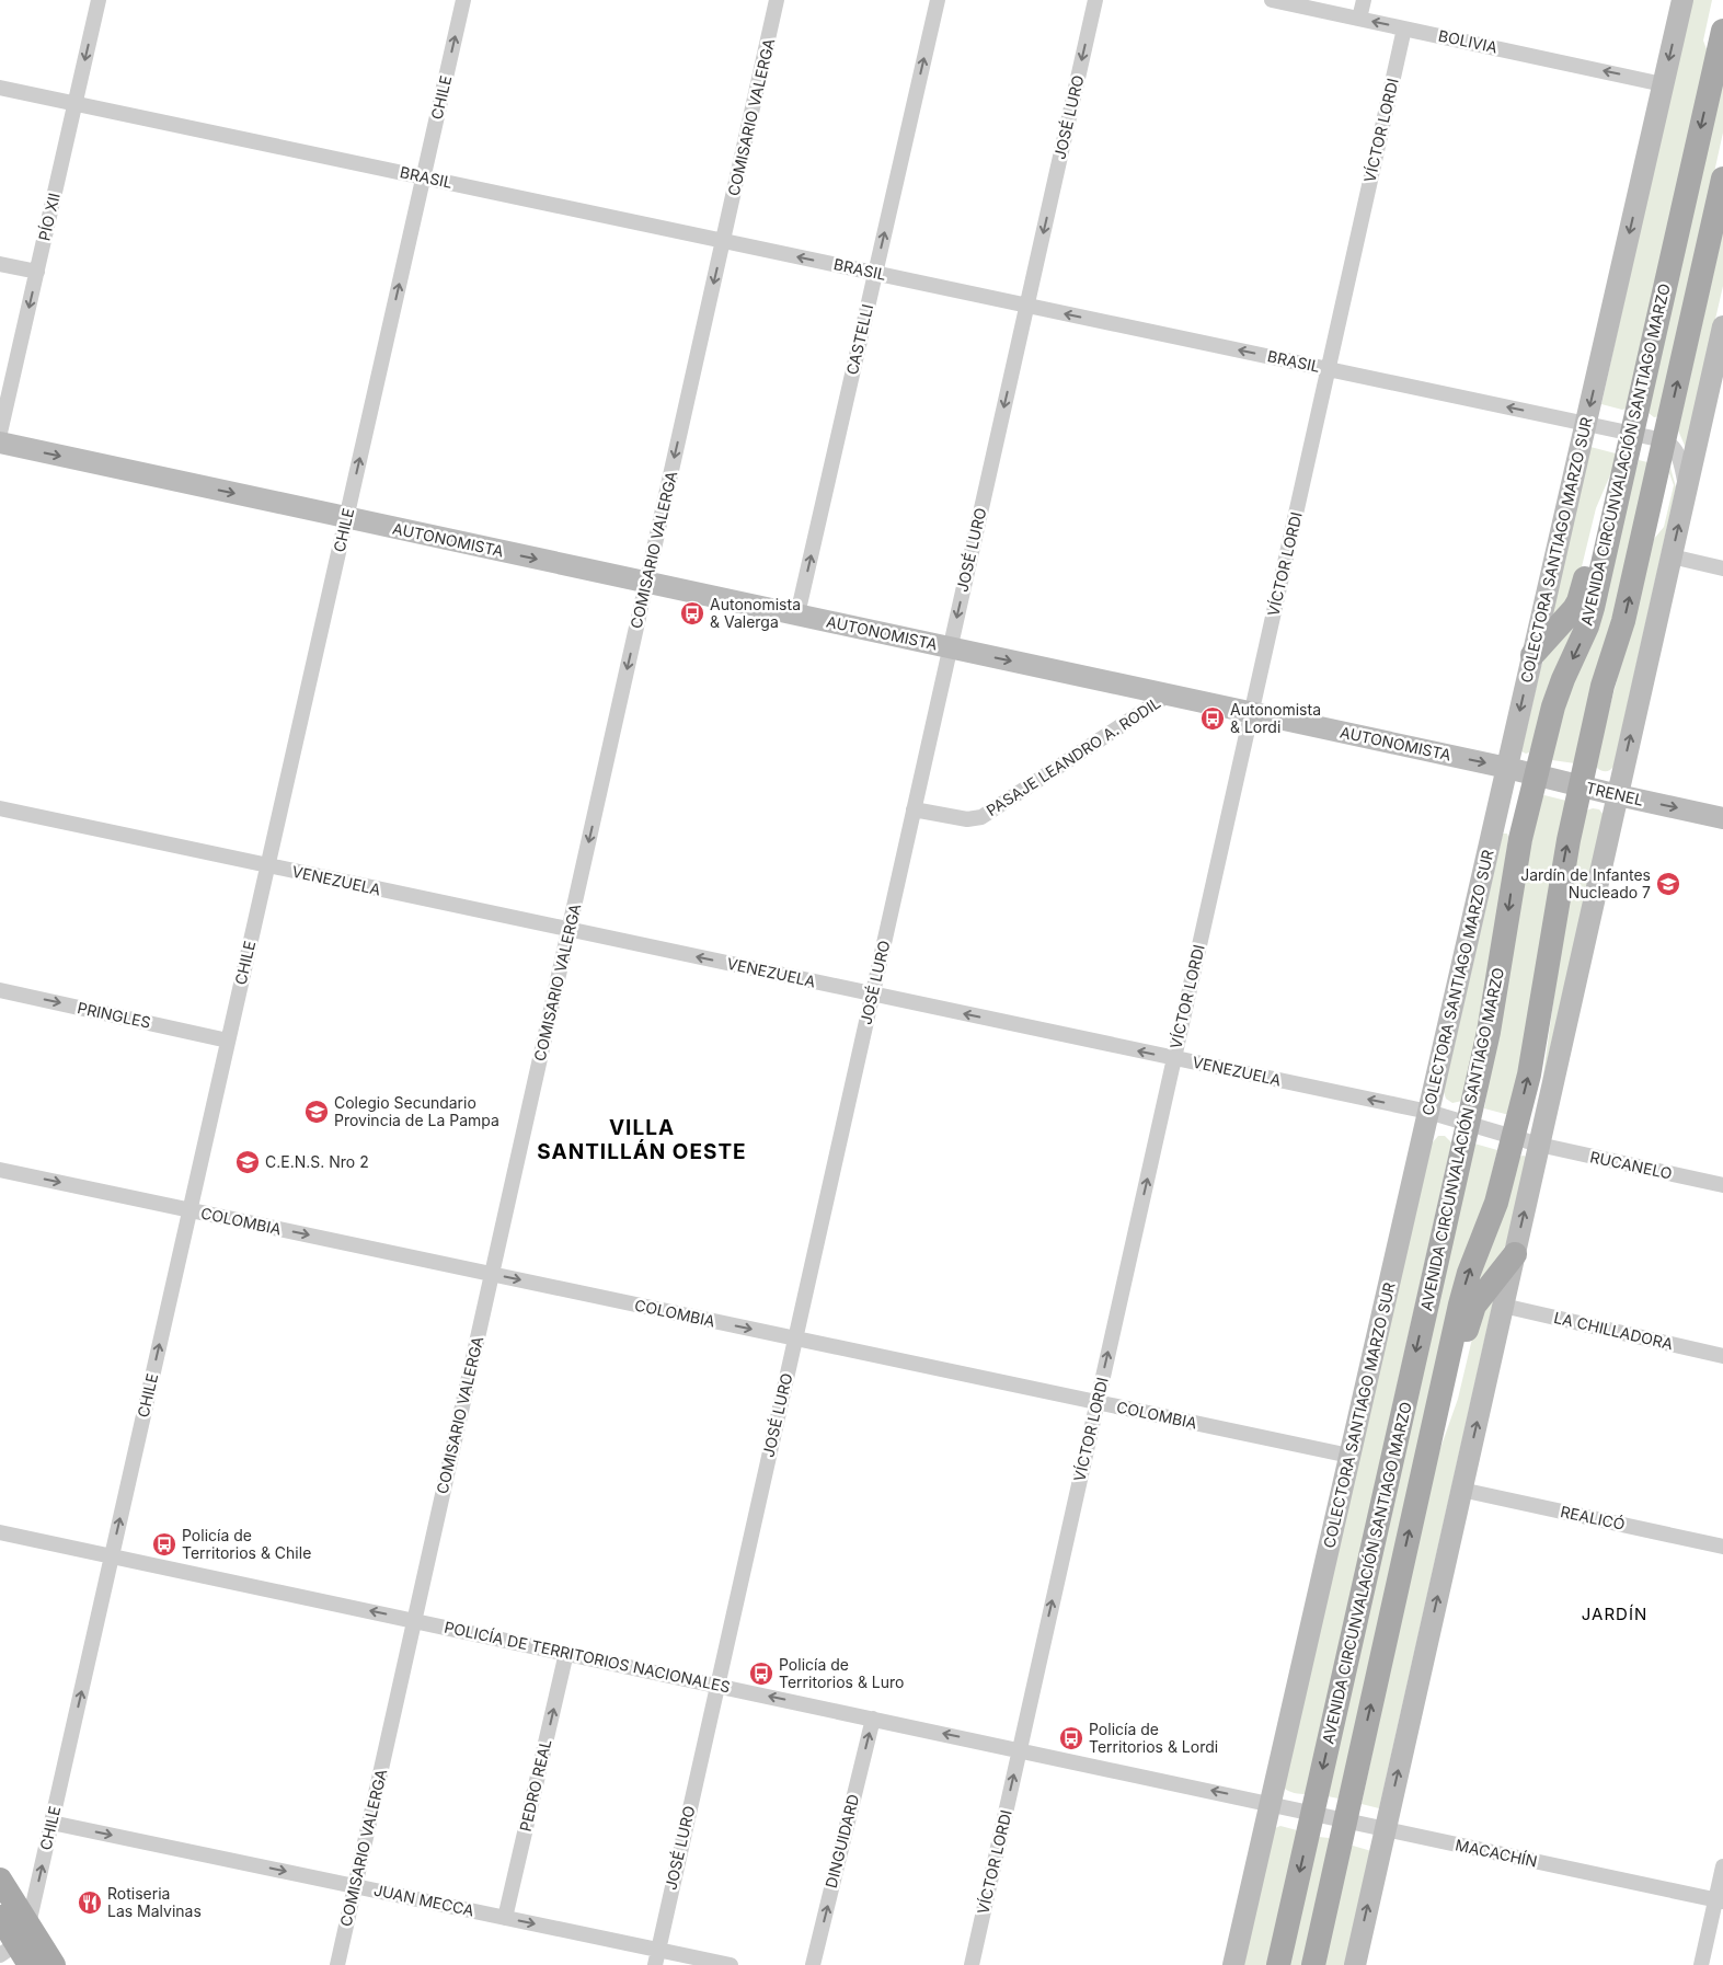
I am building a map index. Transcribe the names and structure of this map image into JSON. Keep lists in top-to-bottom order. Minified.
{"streets":{"main road":["AVENIDA CIRCUNVALACIÓN SANTIAGO MARZO"],"street":["BOLIVIA","CHILE","COMISARIO VALERGA","JOSÉ LURO","VÍCTOR LORDI","BRASIL","PÍO XII","CASTELLI","AUTONOMISTA","COLECTORA SANTIAGO MARZO SUR","PASAJE LEANDRO A. RODIL","TRENEL","VENEZUELA","PRINGLES","RUCANELO","COLOMBIA","LA CHILLADORA","REALICÓ","POLICÍA DE TERRITORIOS NACIONALES","PEDRO REAL","DINGUIDARD","MACACHÍN","JUAN MECCA"]},"crossings":[["BOLIVIA","VÍCTOR LORDI"],["BOLIVIA","COLECTORA SANTIAGO MARZO SUR"],["CHILE","BRASIL"],["CHILE","AUTONOMISTA"],["CHILE","VENEZUELA"],["CHILE","PRINGLES"],["CHILE","COLOMBIA"],["CHILE","POLICÍA DE TERRITORIOS NACIONALES"],["CHILE","JUAN MECCA"],["COMISARIO VALERGA","BRASIL"],["COMISARIO VALERGA","AUTONOMISTA"],["COMISARIO VALERGA","VENEZUELA"],["COMISARIO VALERGA","COLOMBIA"],["COMISARIO VALERGA","POLICÍA DE TERRITORIOS NACIONALES"],["COMISARIO VALERGA","JUAN MECCA"],["JOSÉ LURO","BRASIL"],["JOSÉ LURO","AUTONOMISTA"],["JOSÉ LURO","PASAJE LEANDRO A. RODIL"],["JOSÉ LURO","VENEZUELA"],["JOSÉ LURO","COLOMBIA"],["JOSÉ LURO","POLICÍA DE TERRITORIOS NACIONALES"],["JOSÉ LURO","JUAN MECCA"],["VÍCTOR LORDI","BRASIL"],["VÍCTOR LORDI","AUTONOMISTA"],["VÍCTOR LORDI","VENEZUELA"],["VÍCTOR LORDI","COLOMBIA"],["VÍCTOR LORDI","POLICÍA DE TERRITORIOS NACIONALES"],["BRASIL","PÍO XII"],["BRASIL","CASTELLI"],["BRASIL","AVENIDA CIRCUNVALACIÓN SANTIAGO MARZO"],["BRASIL","COLECTORA SANTIAGO MARZO SUR"],["CASTELLI","AUTONOMISTA"],["AVENIDA CIRCUNVALACIÓN SANTIAGO MARZO","TRENEL"],["AVENIDA CIRCUNVALACIÓN SANTIAGO MARZO","VENEZUELA"],["AVENIDA CIRCUNVALACIÓN SANTIAGO MARZO","MACACHÍN"],["AUTONOMISTA","COLECTORA SANTIAGO MARZO SUR"],["AUTONOMISTA","PASAJE LEANDRO A. RODIL"],["AUTONOMISTA","TRENEL"],["COLECTORA SANTIAGO MARZO SUR","TRENEL"],["COLECTORA SANTIAGO MARZO SUR","VENEZUELA"],["COLECTORA SANTIAGO MARZO SUR","COLOMBIA"],["COLECTORA SANTIAGO MARZO SUR","POLICÍA DE TERRITORIOS NACIONALES"],["COLECTORA SANTIAGO MARZO SUR","MACACHÍN"],["VENEZUELA","RUCANELO"],["POLICÍA DE TERRITORIOS NACIONALES","PEDRO REAL"],["POLICÍA DE TERRITORIOS NACIONALES","DINGUIDARD"],["POLICÍA DE TERRITORIOS NACIONALES","MACACHÍN"],["PEDRO REAL","JUAN MECCA"]],"one_way":["BOLIVIA","CHILE","COMISARIO VALERGA","VÍCTOR LORDI","BRASIL","PÍO XII","CASTELLI","AUTONOMISTA","TRENEL","VENEZUELA","PRINGLES","COLOMBIA","POLICÍA DE TERRITORIOS NACIONALES","PEDRO REAL","DINGUIDARD","JUAN MECCA"],"districts":["VILLA SANTILLÁN OESTE","JARDÍN"],"places":{"bus stop":["Autonomista & Valerga","Autonomista & Lordi","Policía de Territorios & Chile","Policía de Territorios & Luro","Policía de Territorios & Lordi"],"school or university":["Jardín de Infantes Nucleado 7","Colegio Secundario Provincia de La Pampa","C.E.N.S. Nro 2"],"restaurant":["Rotiseria Las Malvinas"]}}
